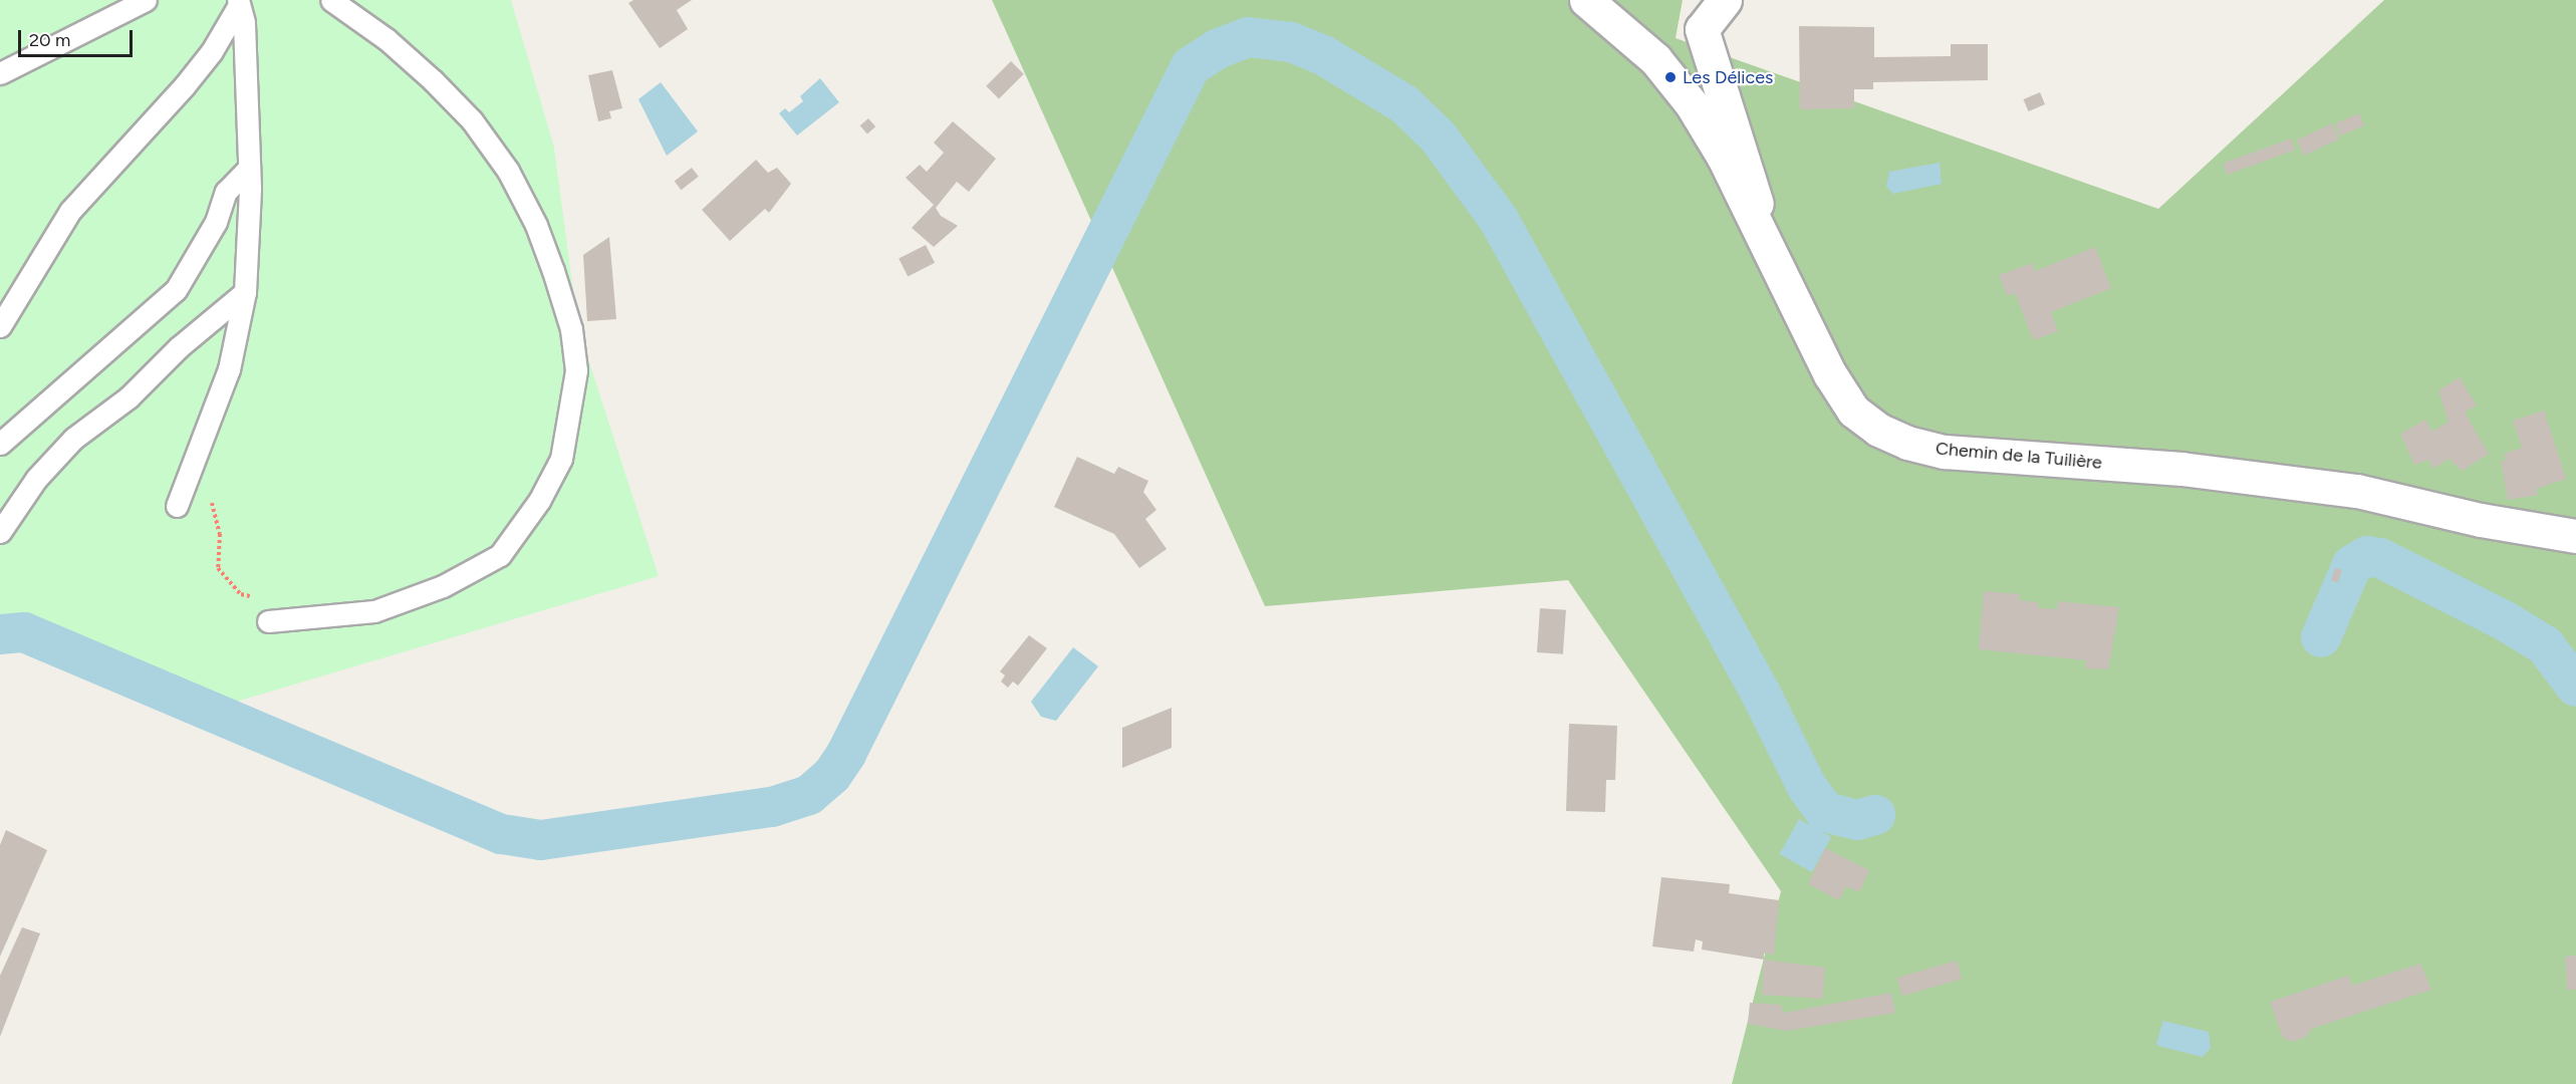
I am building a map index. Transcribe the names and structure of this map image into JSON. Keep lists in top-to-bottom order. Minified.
{"streets":{"street":["Chemin de la Tuilière"]},"places":["Les Délices"],"scale_bar":"20 m"}
